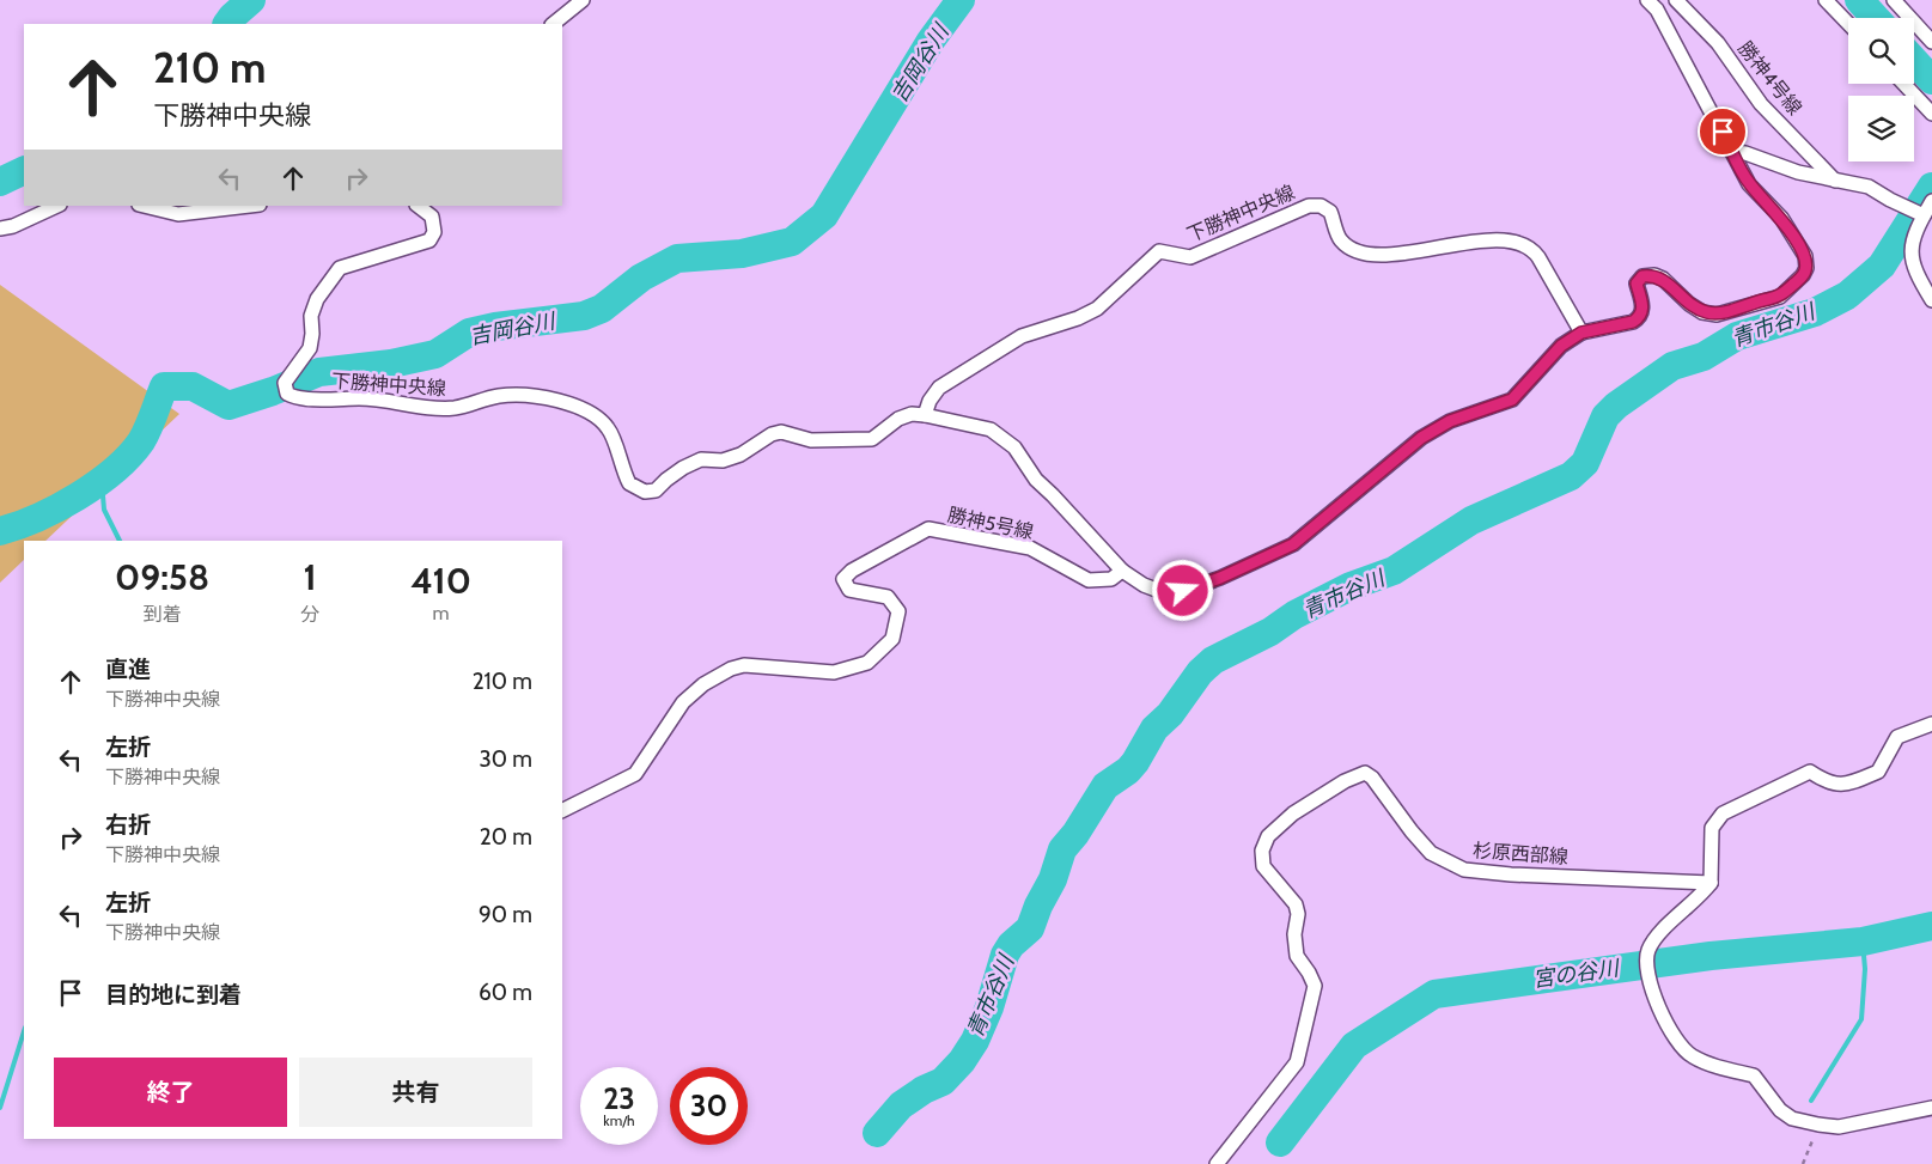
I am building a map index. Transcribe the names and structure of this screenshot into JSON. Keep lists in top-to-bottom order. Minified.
{"streets":{"street":["勝神4号線","下勝神中央線","勝神5号線","杉原西部線"]},"water":["吉岡谷川","青市谷川","宮の谷川"],"page":{"turn":["210 m","下勝神中央線"],"eta":["09:58","到着","1","分","410","m"],"list":[{"name":"直進","note":"下勝神中央線","value":"210 m"},{"name":"左折","note":"下勝神中央線","value":"30 m"},{"name":"右折","note":"下勝神中央線","value":"20 m"},{"name":"左折","note":"下勝神中央線","value":"90 m"},{"name":"目的地に到着","value":"60 m"}],"buttons":["終了","共有"],"speed":"23 km/h","limit":"30"}}
